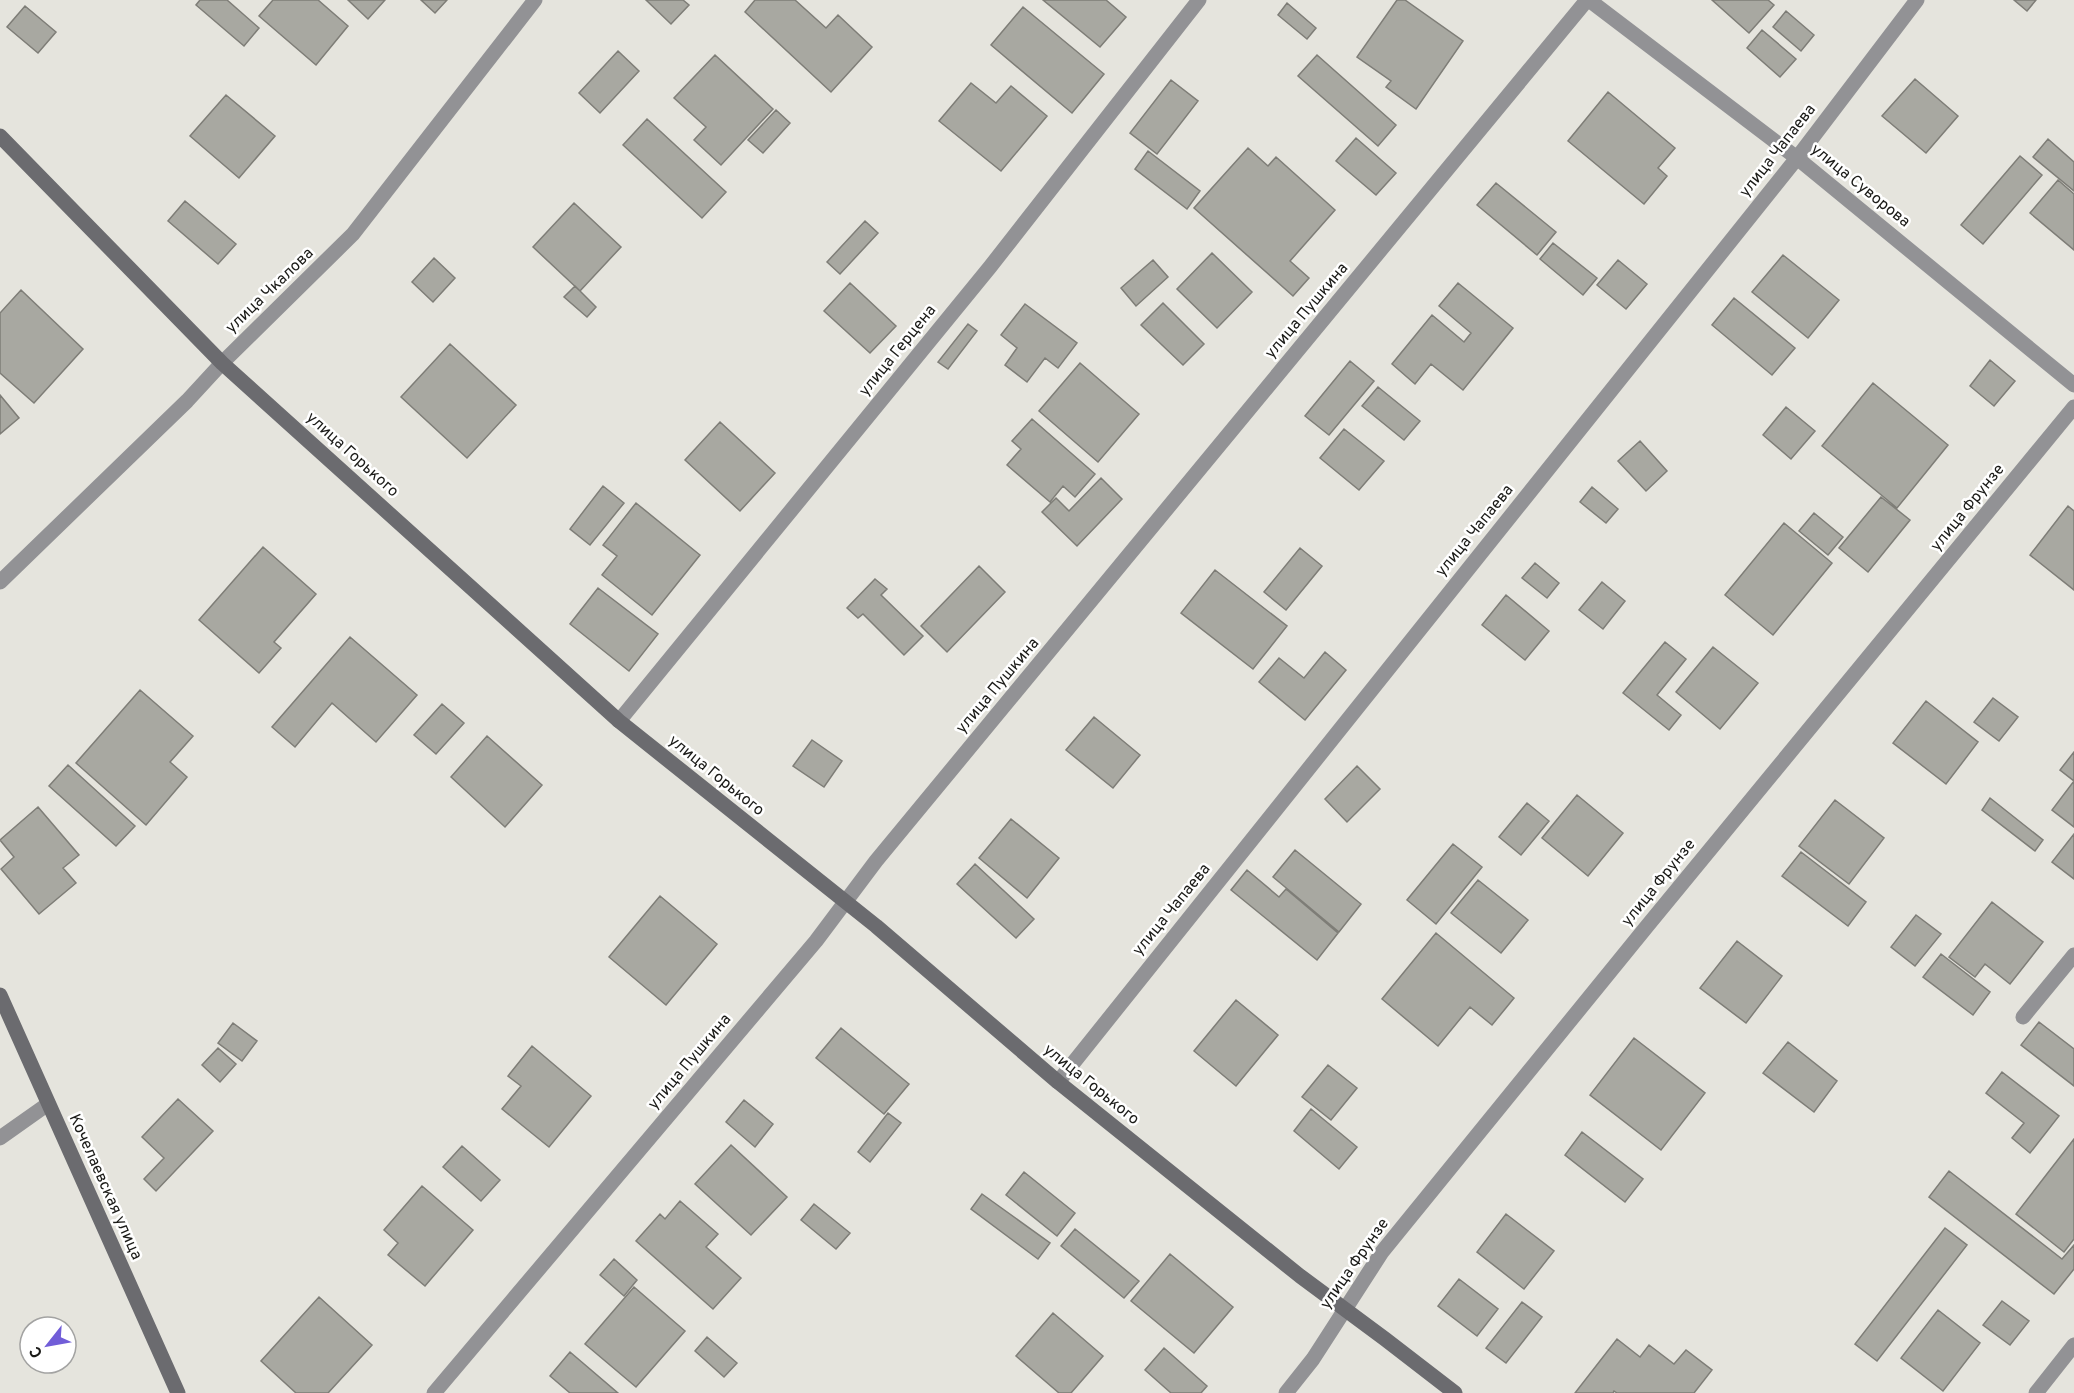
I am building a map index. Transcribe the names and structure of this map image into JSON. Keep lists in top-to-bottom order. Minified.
{"streets":{"main road":["улица Горького","Кочелаевская улица"],"street":["улица Чапаева","улица Суворова","улица Чкалова","улица Пушкина","улица Герцена","улица Фрунзе"]},"crossings":[["улица Чапаева","улица Суворова"],["улица Чапаева","улица Горького"],["улица Суворова","улица Пушкина"],["улица Чкалова","улица Горького"],["улица Пушкина","улица Горького"],["улица Герцена","улица Горького"],["улица Горького","улица Фрунзе"]],"north":"bottom left"}
